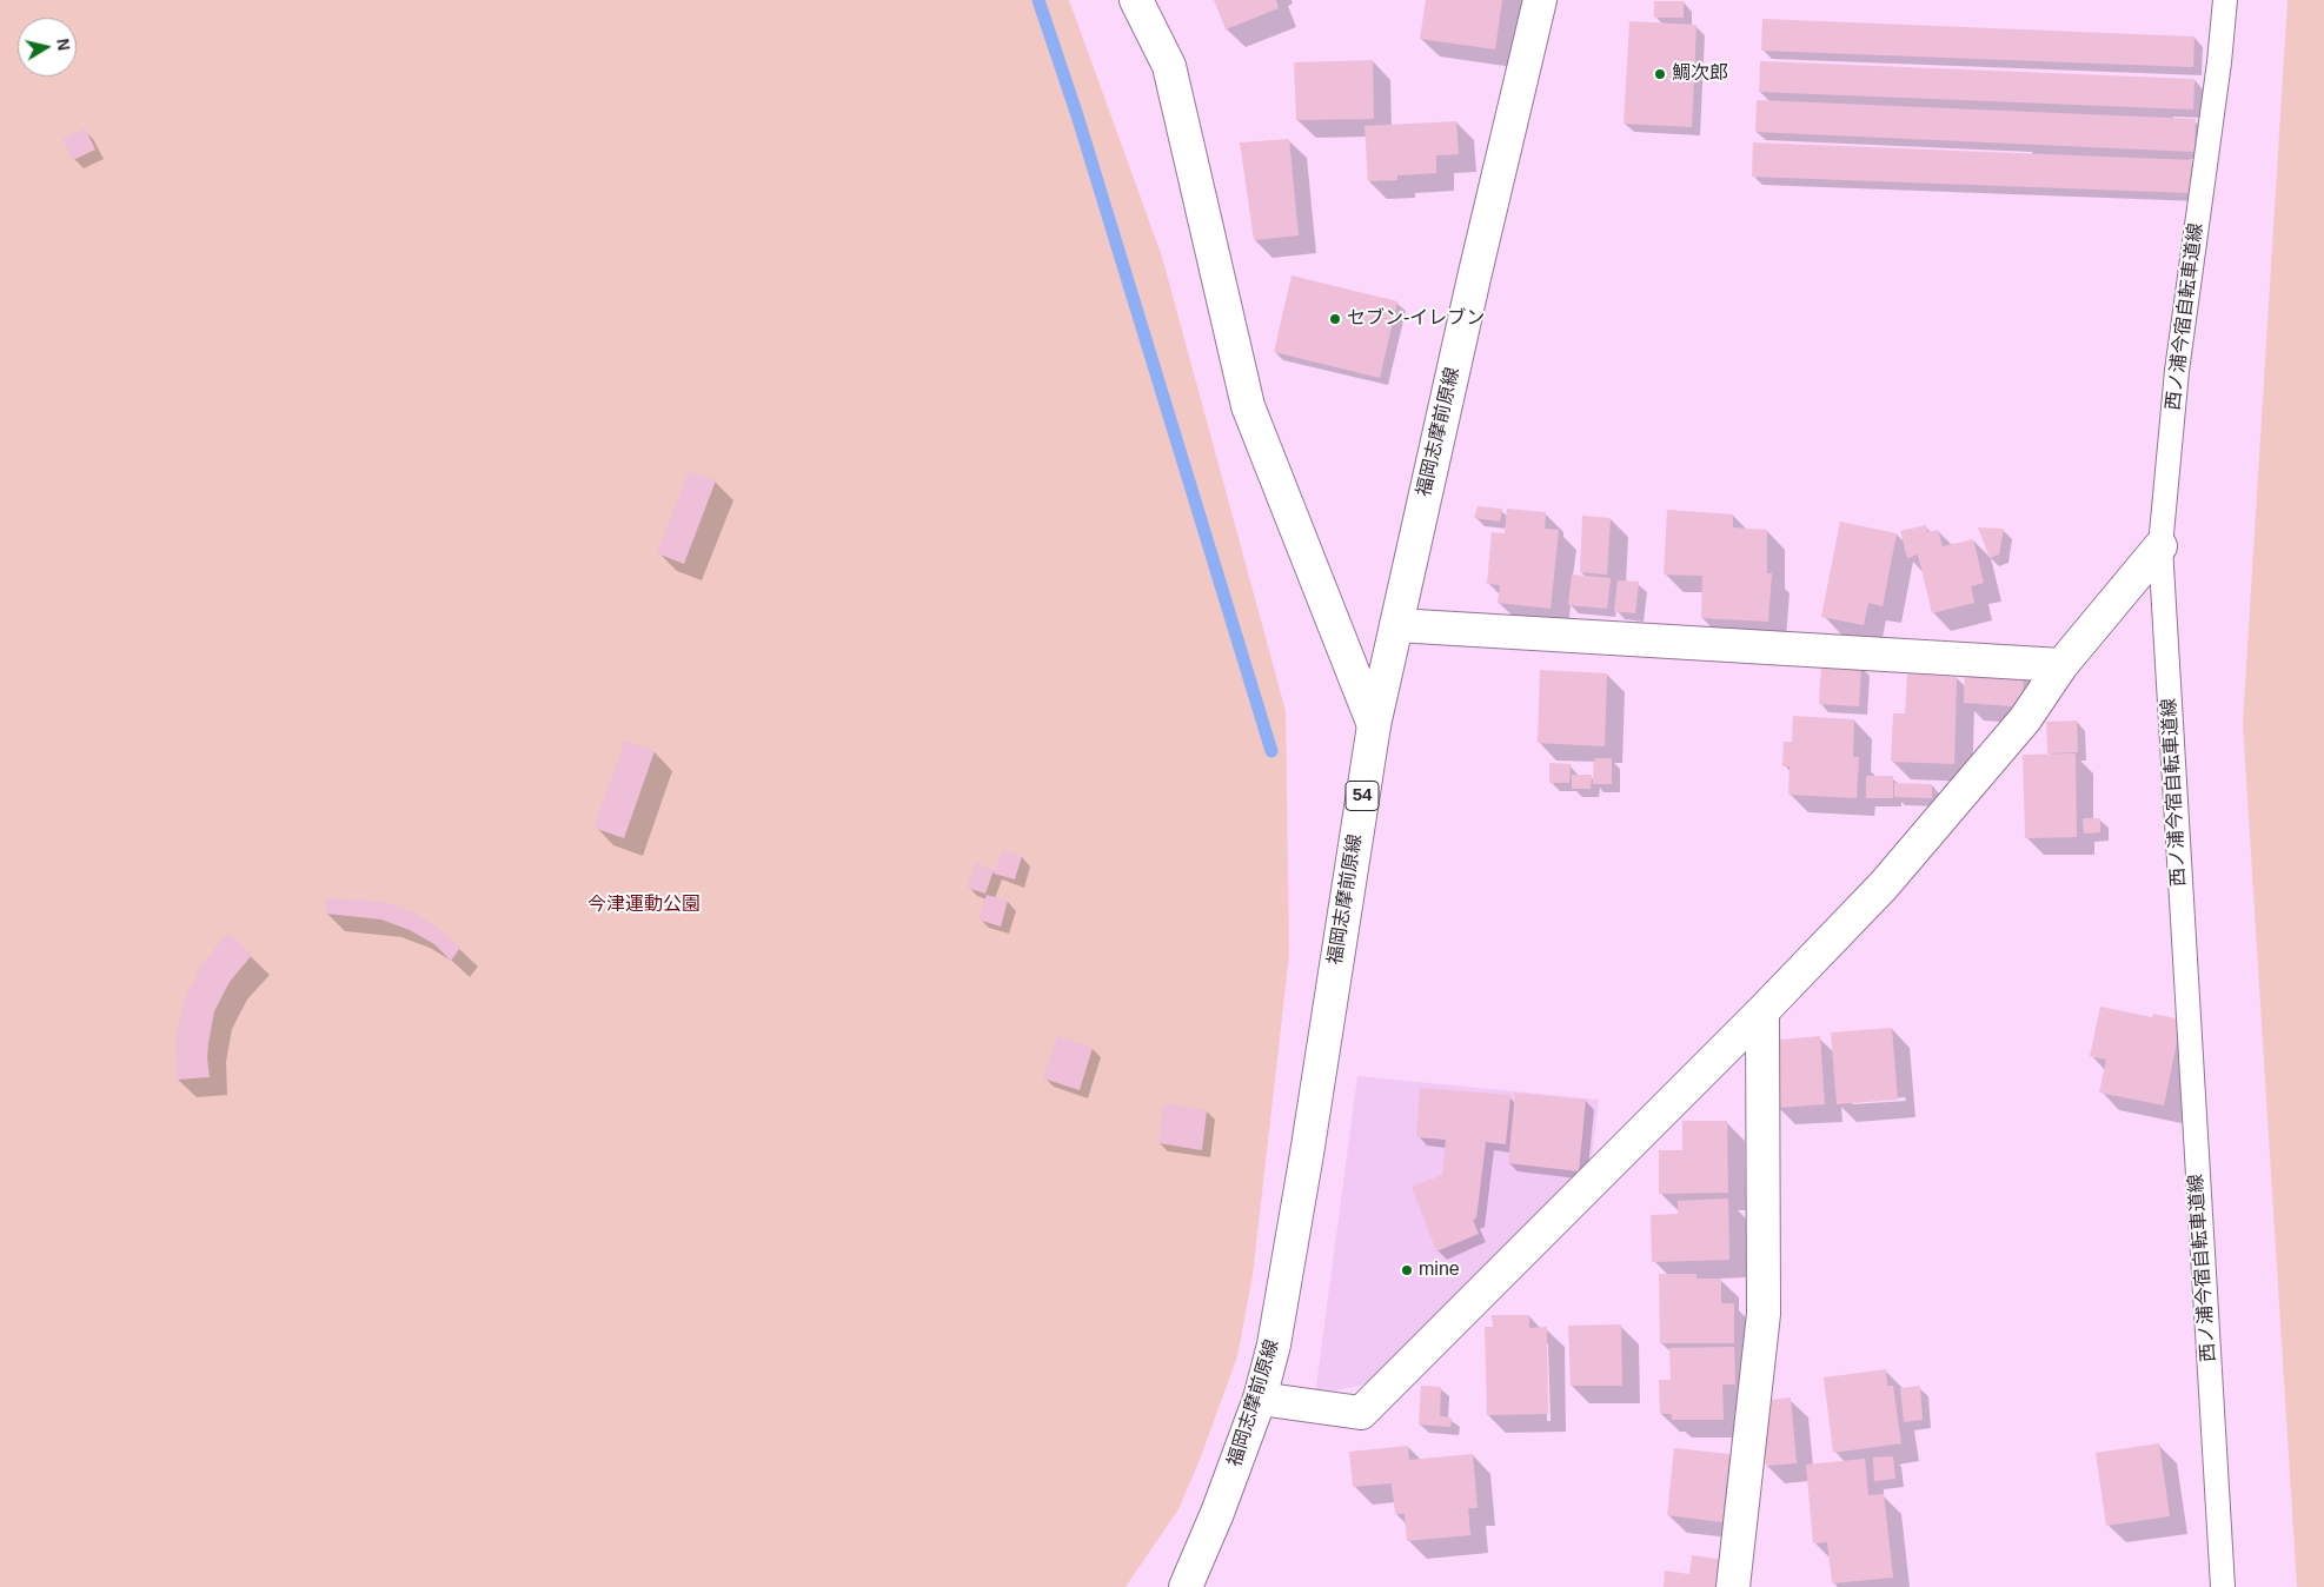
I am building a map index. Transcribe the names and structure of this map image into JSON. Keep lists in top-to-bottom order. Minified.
{"streets":{"street":["福岡志摩前原線","54"],"lane":["西ノ浦今宿自転車道線"]},"parks":["今津運動公園"],"places":["鯛次郎","セブン-イレブン","mine"],"north":"right"}
